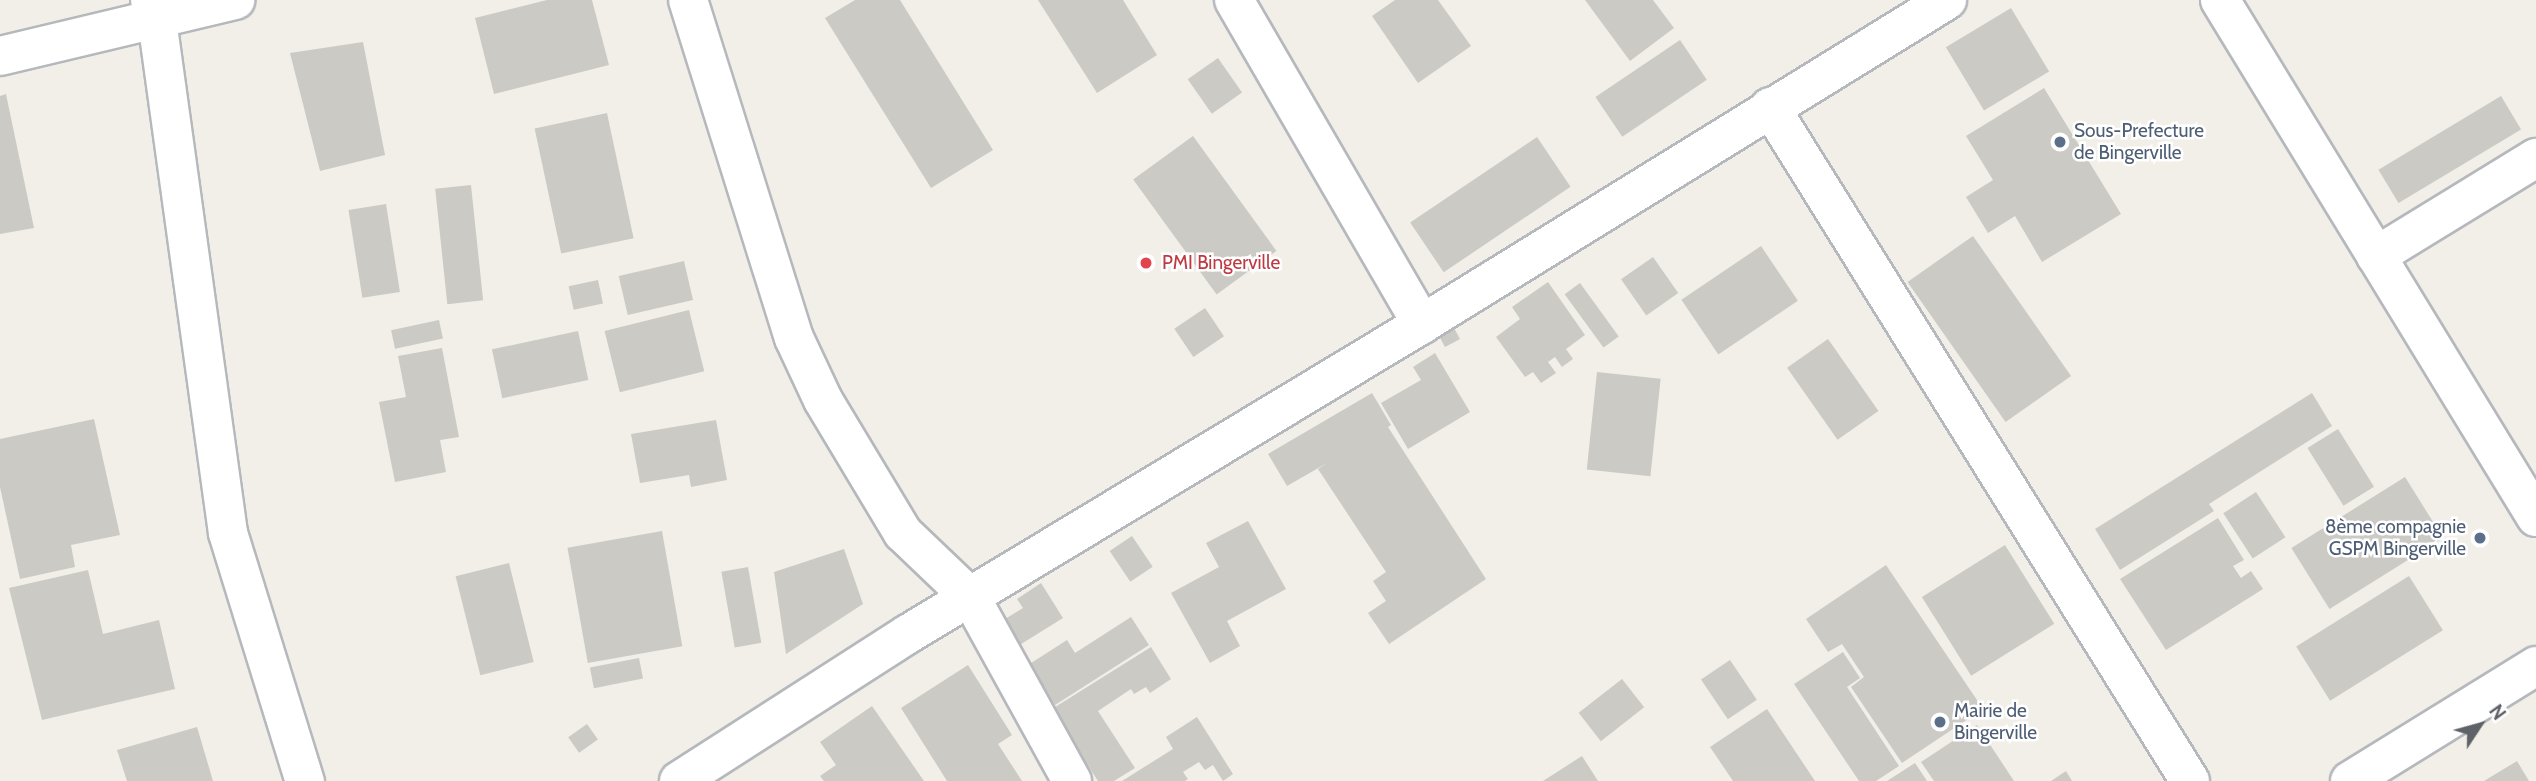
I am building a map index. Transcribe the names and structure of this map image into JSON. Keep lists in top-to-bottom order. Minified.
{"places":["Sous-Prefecture de Bingerville","PMI Bingerville","8ème compagnie GSPM Bingerville","Mairie de Bingerville"],"north":"top right"}
